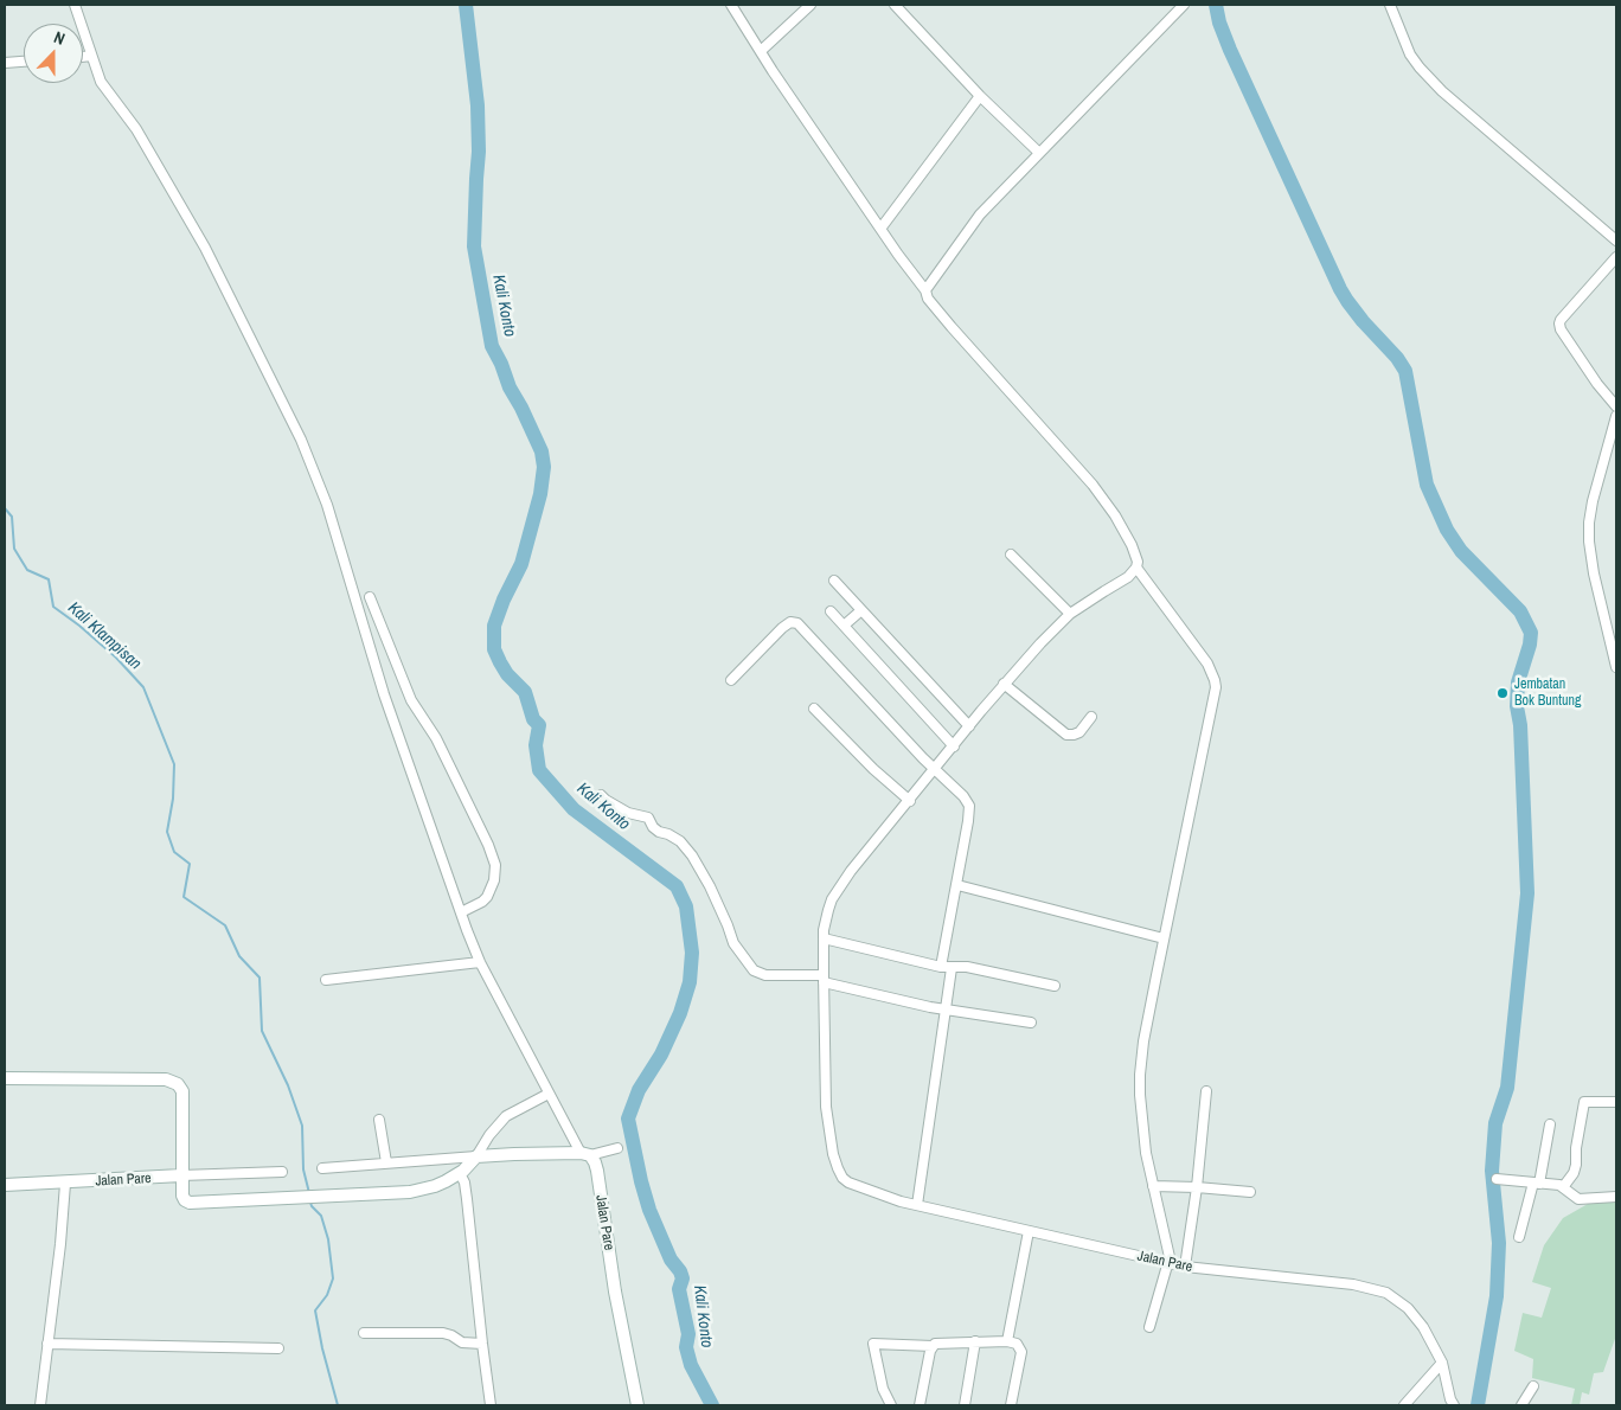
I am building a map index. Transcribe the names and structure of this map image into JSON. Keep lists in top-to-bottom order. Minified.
{"streets":{"street":["Jalan Pare"]},"water":["Kali Konto","Kali Klampisan"],"places":["Jembatan Bok Buntung"],"north":"top"}
